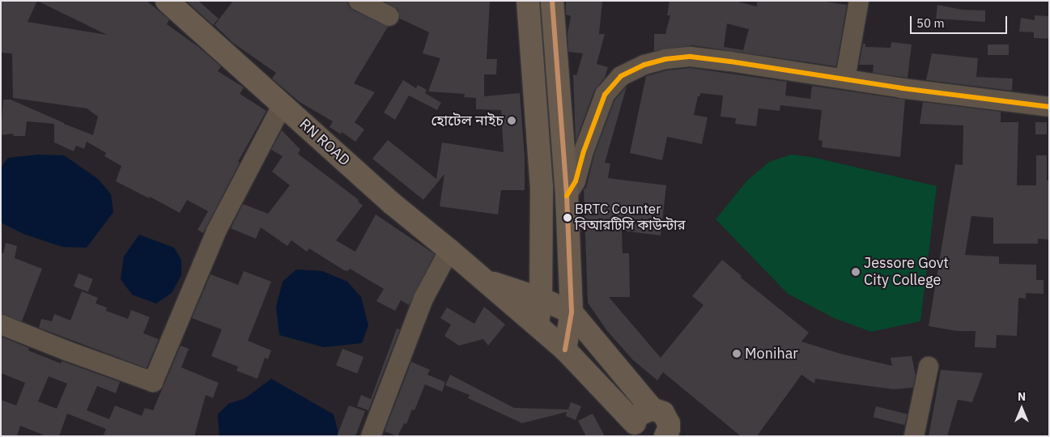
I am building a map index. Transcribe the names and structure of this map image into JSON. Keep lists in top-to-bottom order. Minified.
{"streets":{"highway":["RN ROAD"]},"places":["হোটেল নাইচ","BRTC Counter বিআরটিসি কাউন্টার","Jessore Govt City College","Monihar"],"scale_bar":"50 m","north":"top"}
